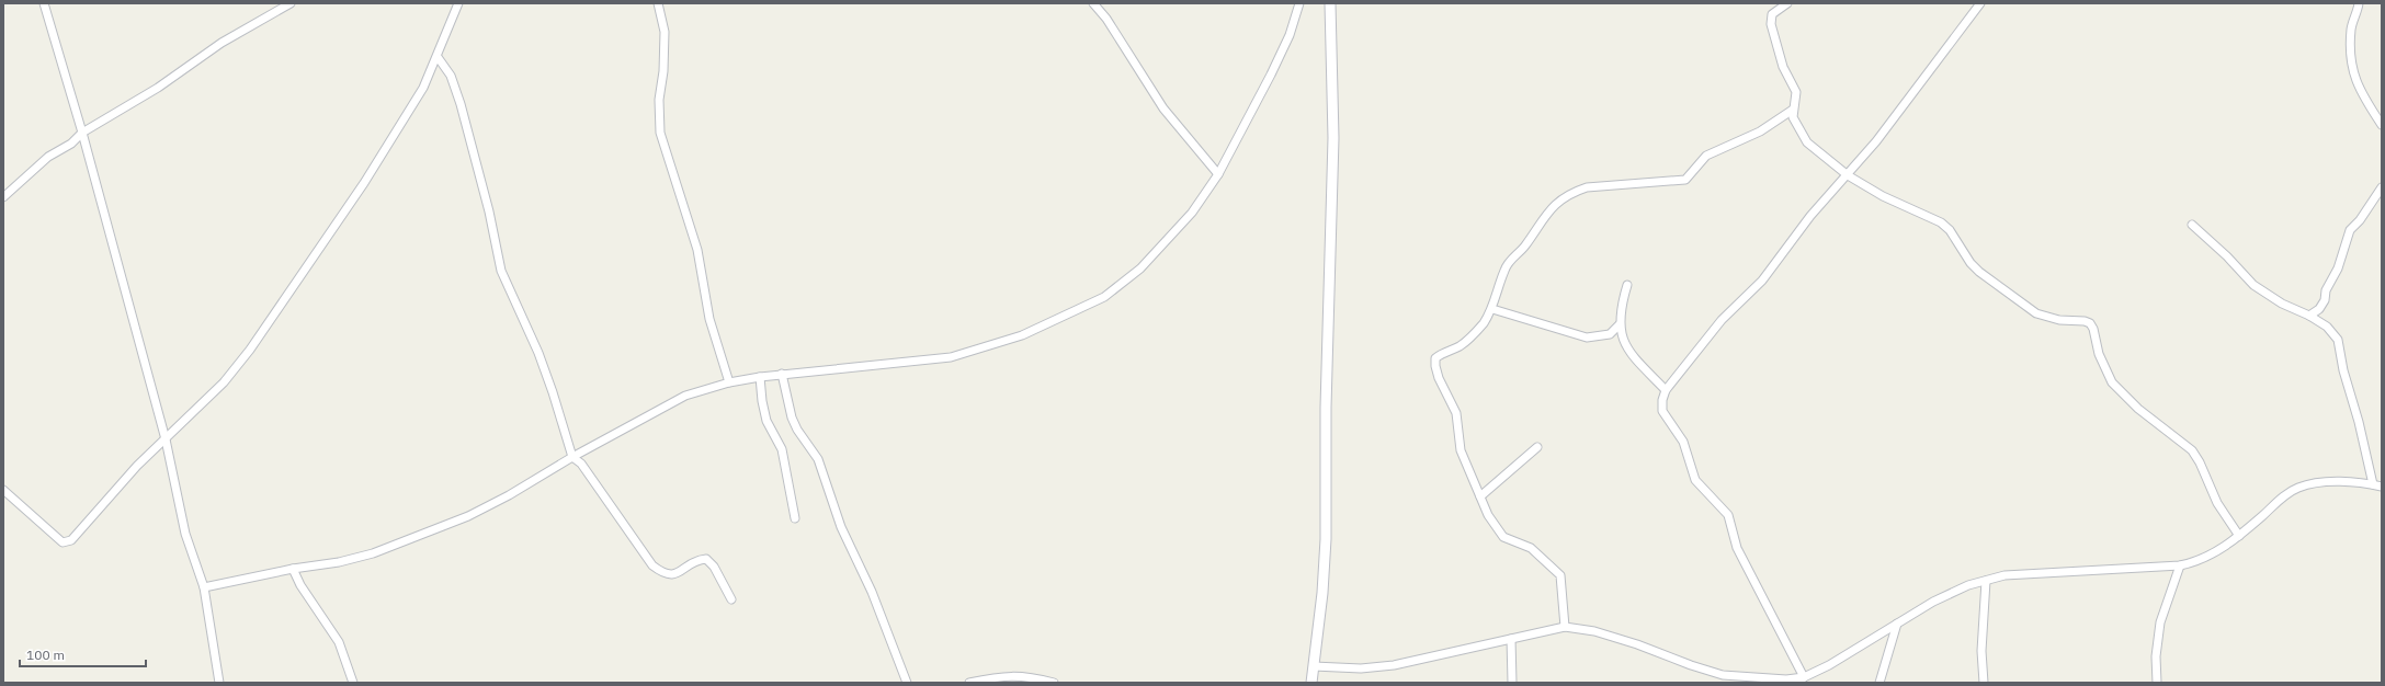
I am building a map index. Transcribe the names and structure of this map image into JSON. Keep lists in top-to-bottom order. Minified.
{"scale_bar":"100 m"}
